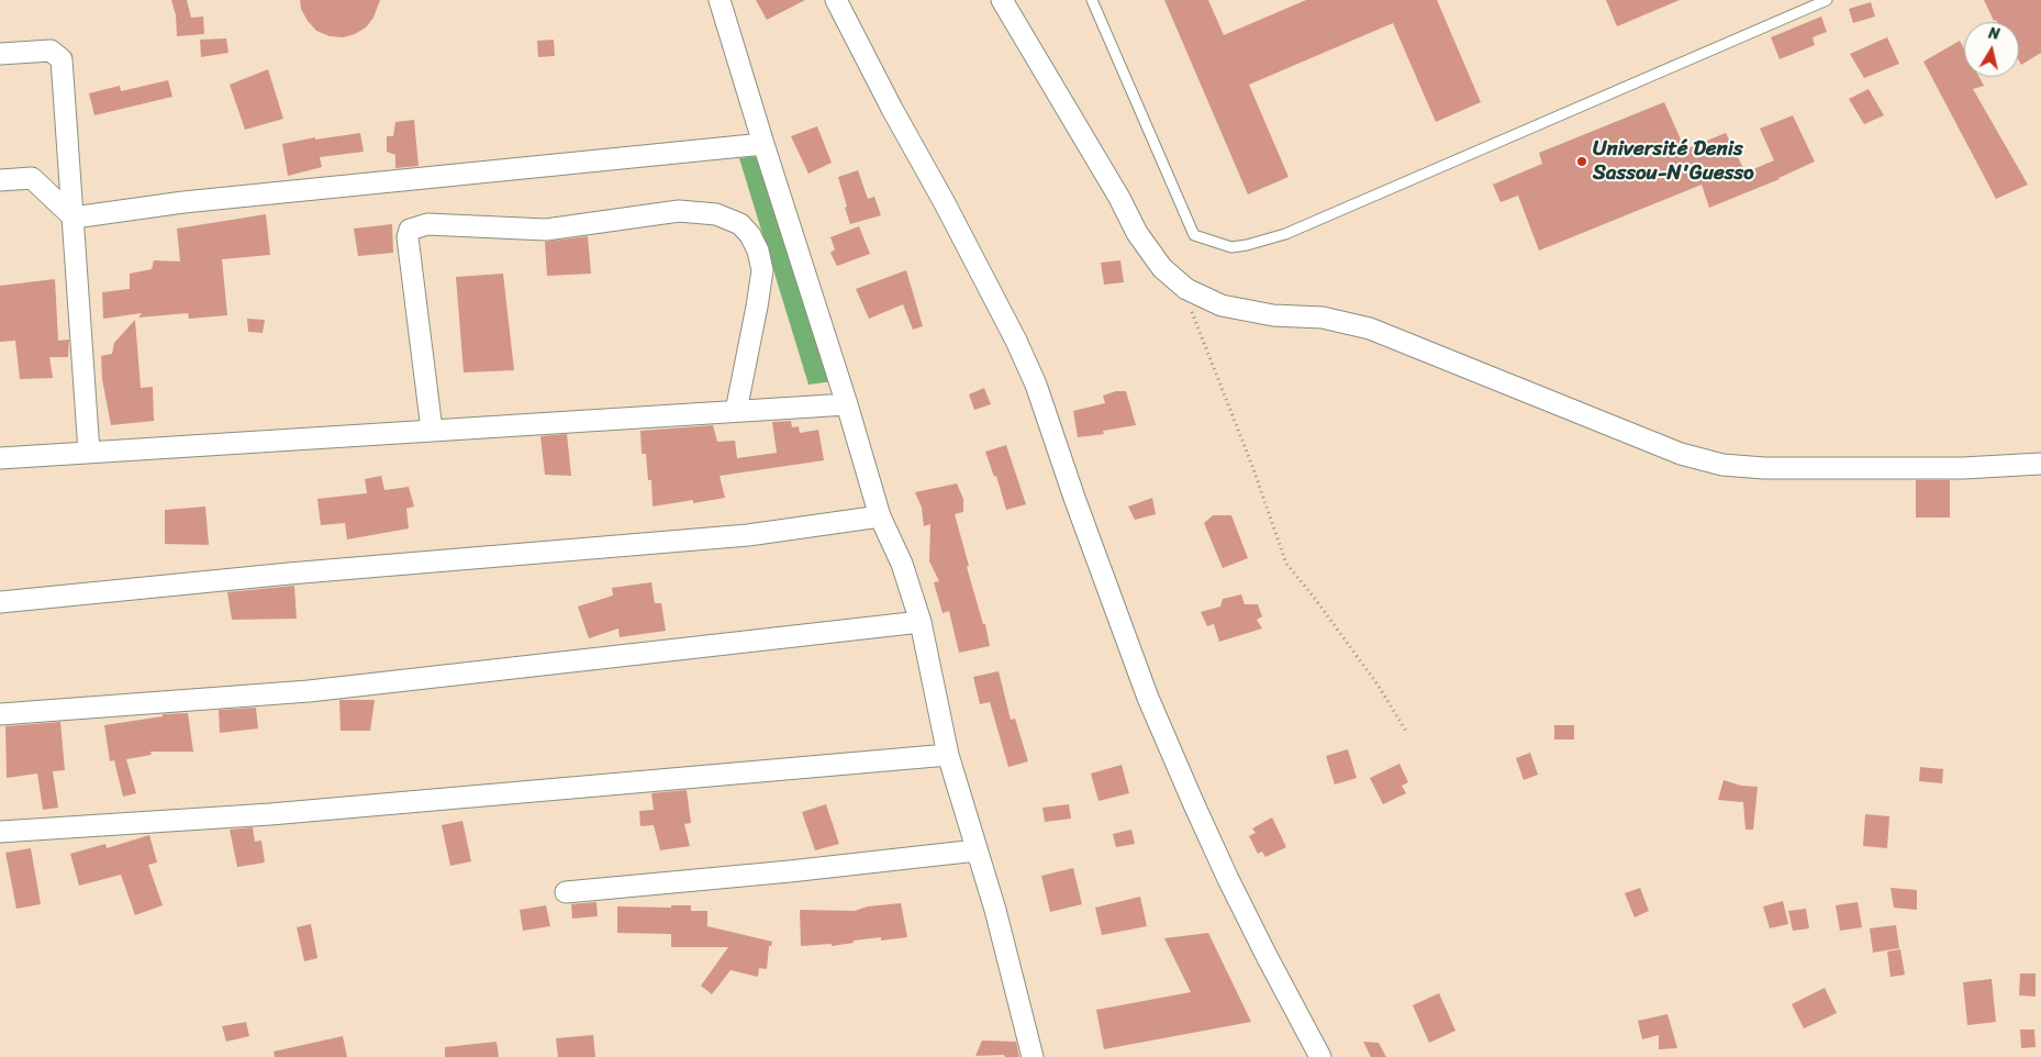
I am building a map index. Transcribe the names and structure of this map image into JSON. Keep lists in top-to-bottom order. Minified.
{"places":["Université Denis Sassou-N'Guesso"],"north":"top"}
